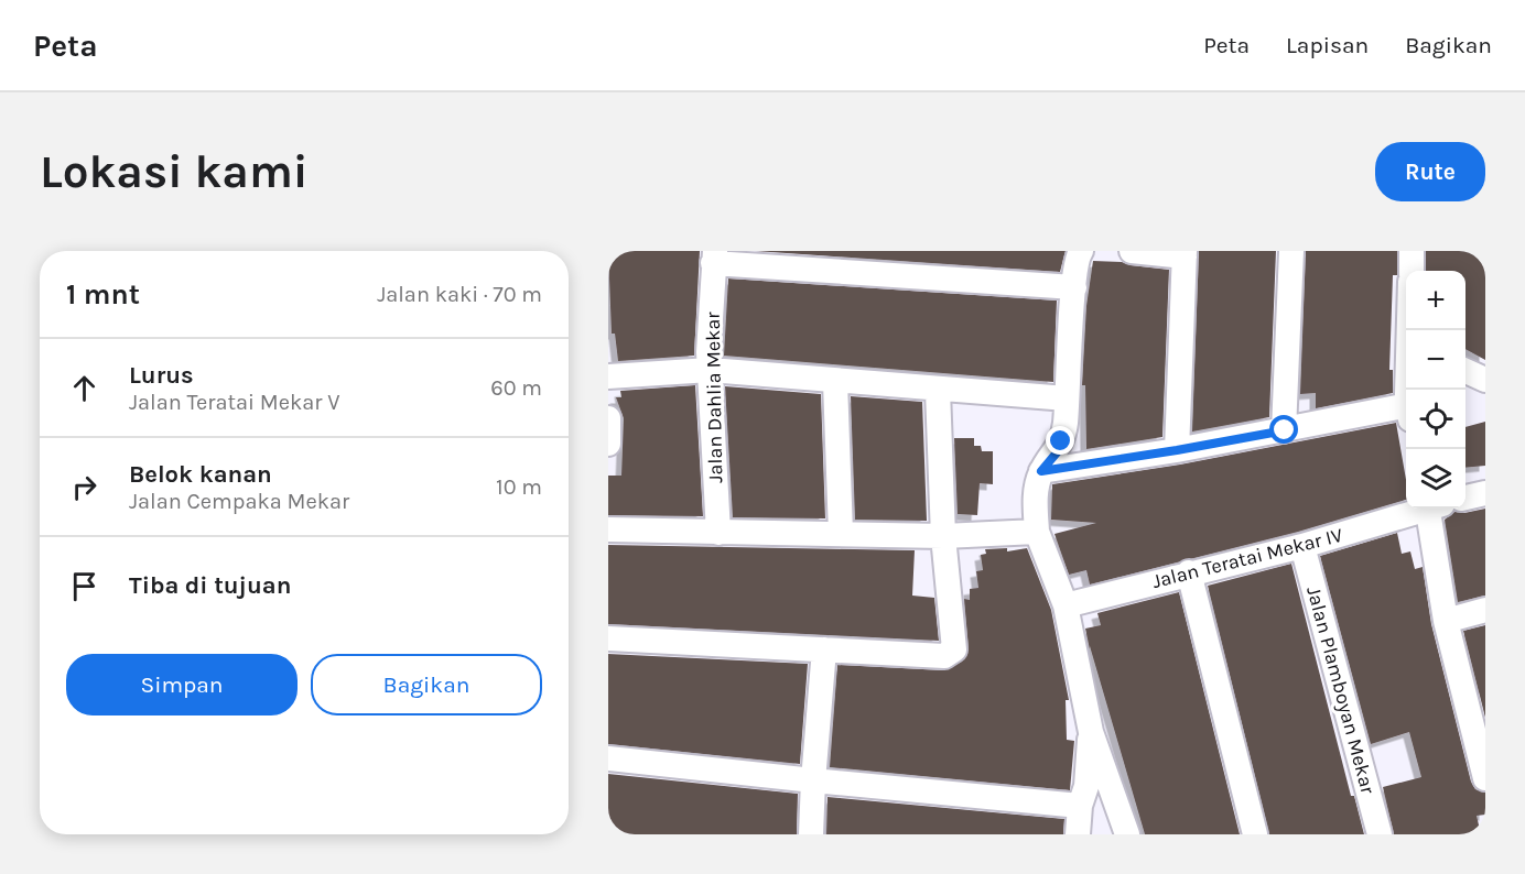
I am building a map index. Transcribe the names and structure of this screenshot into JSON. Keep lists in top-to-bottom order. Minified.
{"streets":{"street":["Jalan Dahlia Mekar","Jalan Teratai Mekar IV","Jalan Plamboyan Mekar"]},"crossings":[["Jalan Teratai Mekar IV","Jalan Plamboyan Mekar"]],"page":{"header":"Peta","nav":["Peta","Lapisan","Bagikan"],"buttons":["Rute",["Simpan","Bagikan"]],"title":"Lokasi kami","heading":["1 mnt","Jalan kaki · 70 m"],"map_buttons":["+","−"],"list":[["Lurus","Jalan Teratai Mekar V","60 m"],["Belok kanan","Jalan Cempaka Mekar","10 m"],"Tiba di tujuan"]}}
